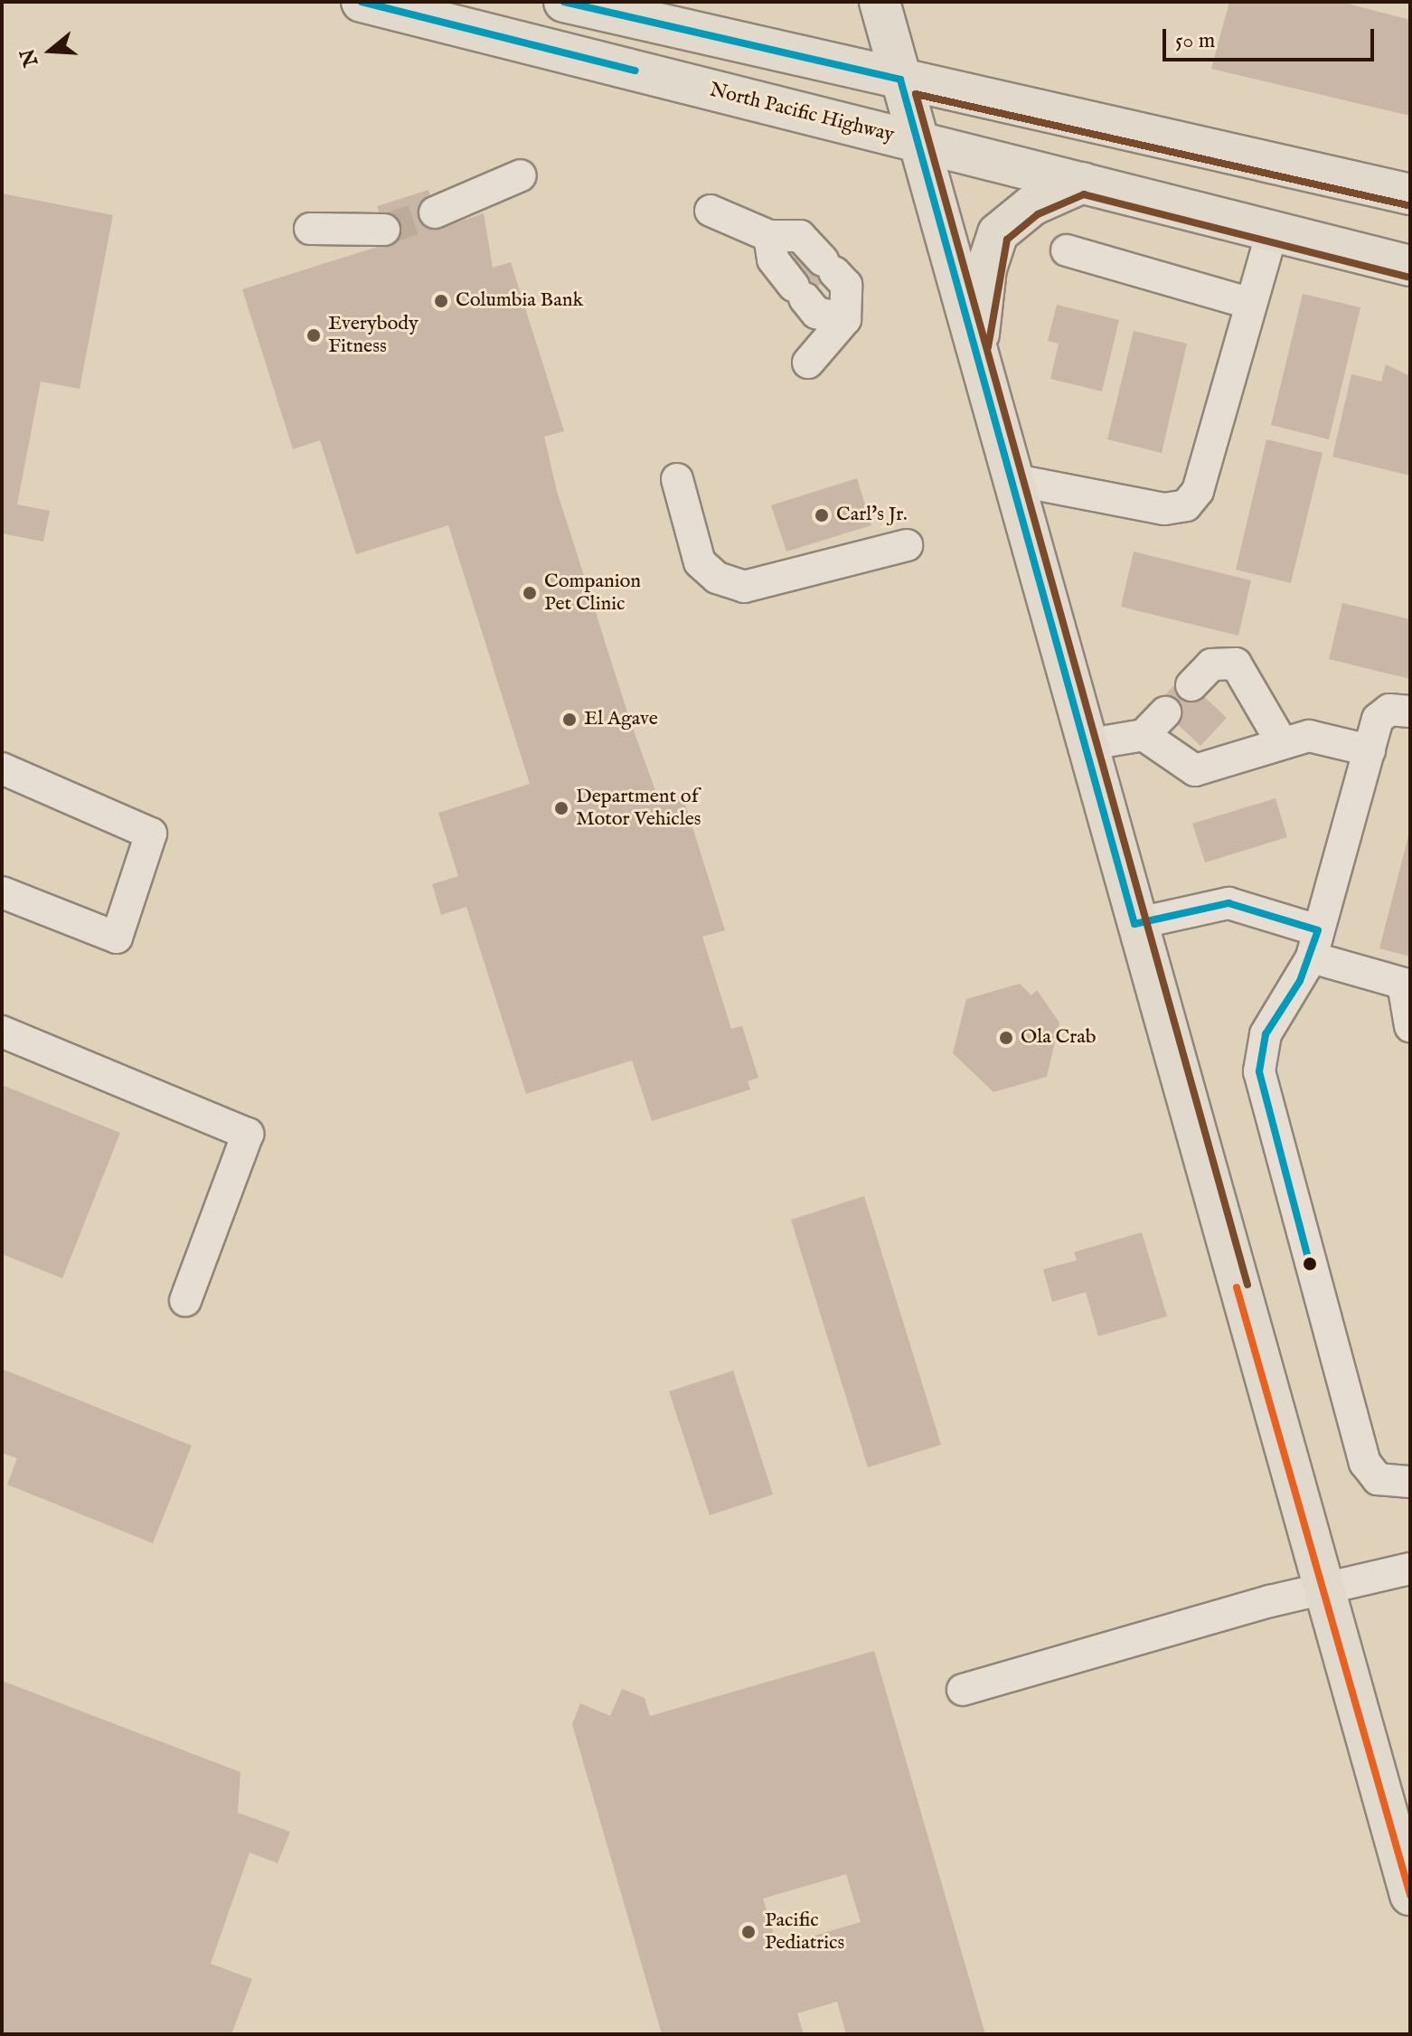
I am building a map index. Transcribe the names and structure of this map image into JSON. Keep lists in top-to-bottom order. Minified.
{"streets":{"main road":["North Pacific Highway"]},"places":["Columbia Bank","Everybody Fitness","Carl's Jr.","Companion Pet Clinic","El Agave","Department of Motor Vehicles","Ola Crab","Pacific Pediatrics"],"scale_bar":"50 m","north":"left"}
